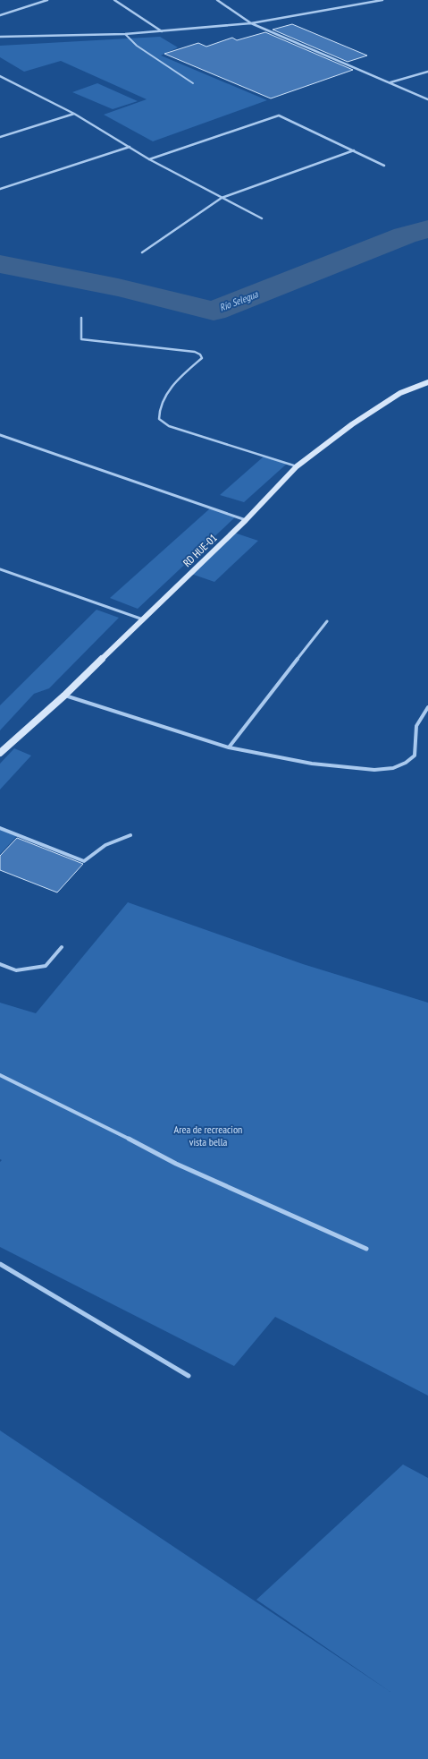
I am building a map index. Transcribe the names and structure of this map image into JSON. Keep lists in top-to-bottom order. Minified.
{"streets":{"street":["RD HUE-01"]},"water":["Río Selegua"],"parks":["Area de recreacion vista bella"]}
